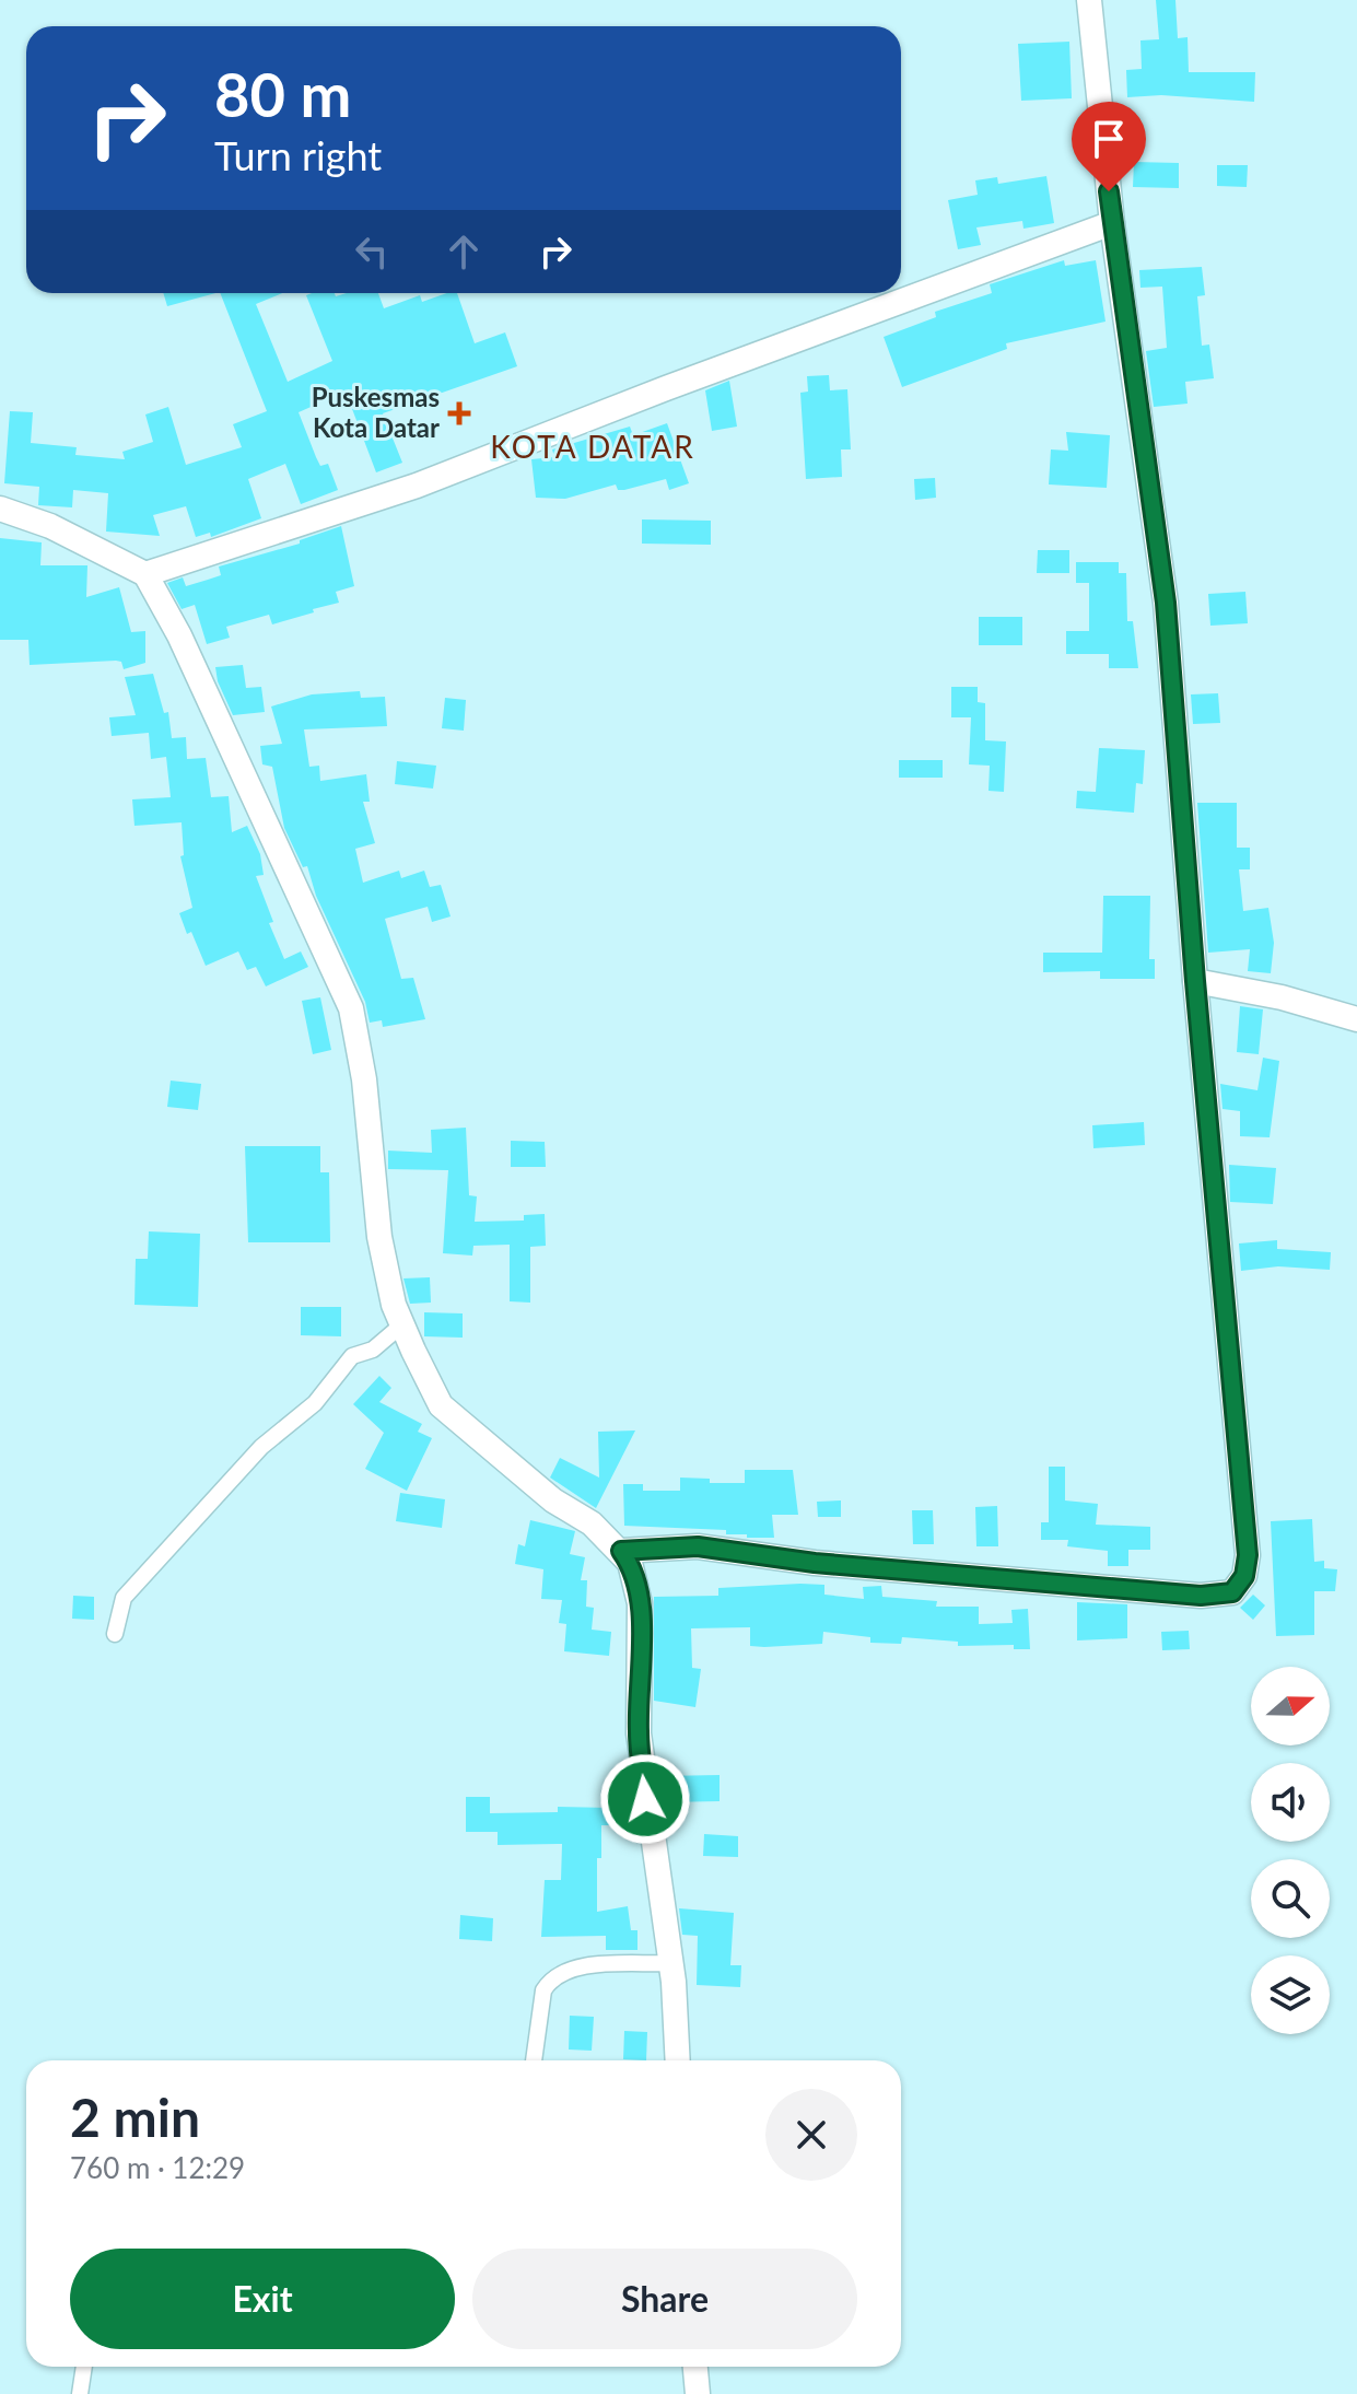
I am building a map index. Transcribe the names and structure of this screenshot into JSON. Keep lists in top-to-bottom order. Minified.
{"districts":["KOTA DATAR"],"places":{"health":["Puskesmas Kota Datar"]},"north":"right","page":{"turn":["80 m","Turn right"],"heading":["2 min","760 m · 12:29"],"buttons":["Exit","Share"]}}
